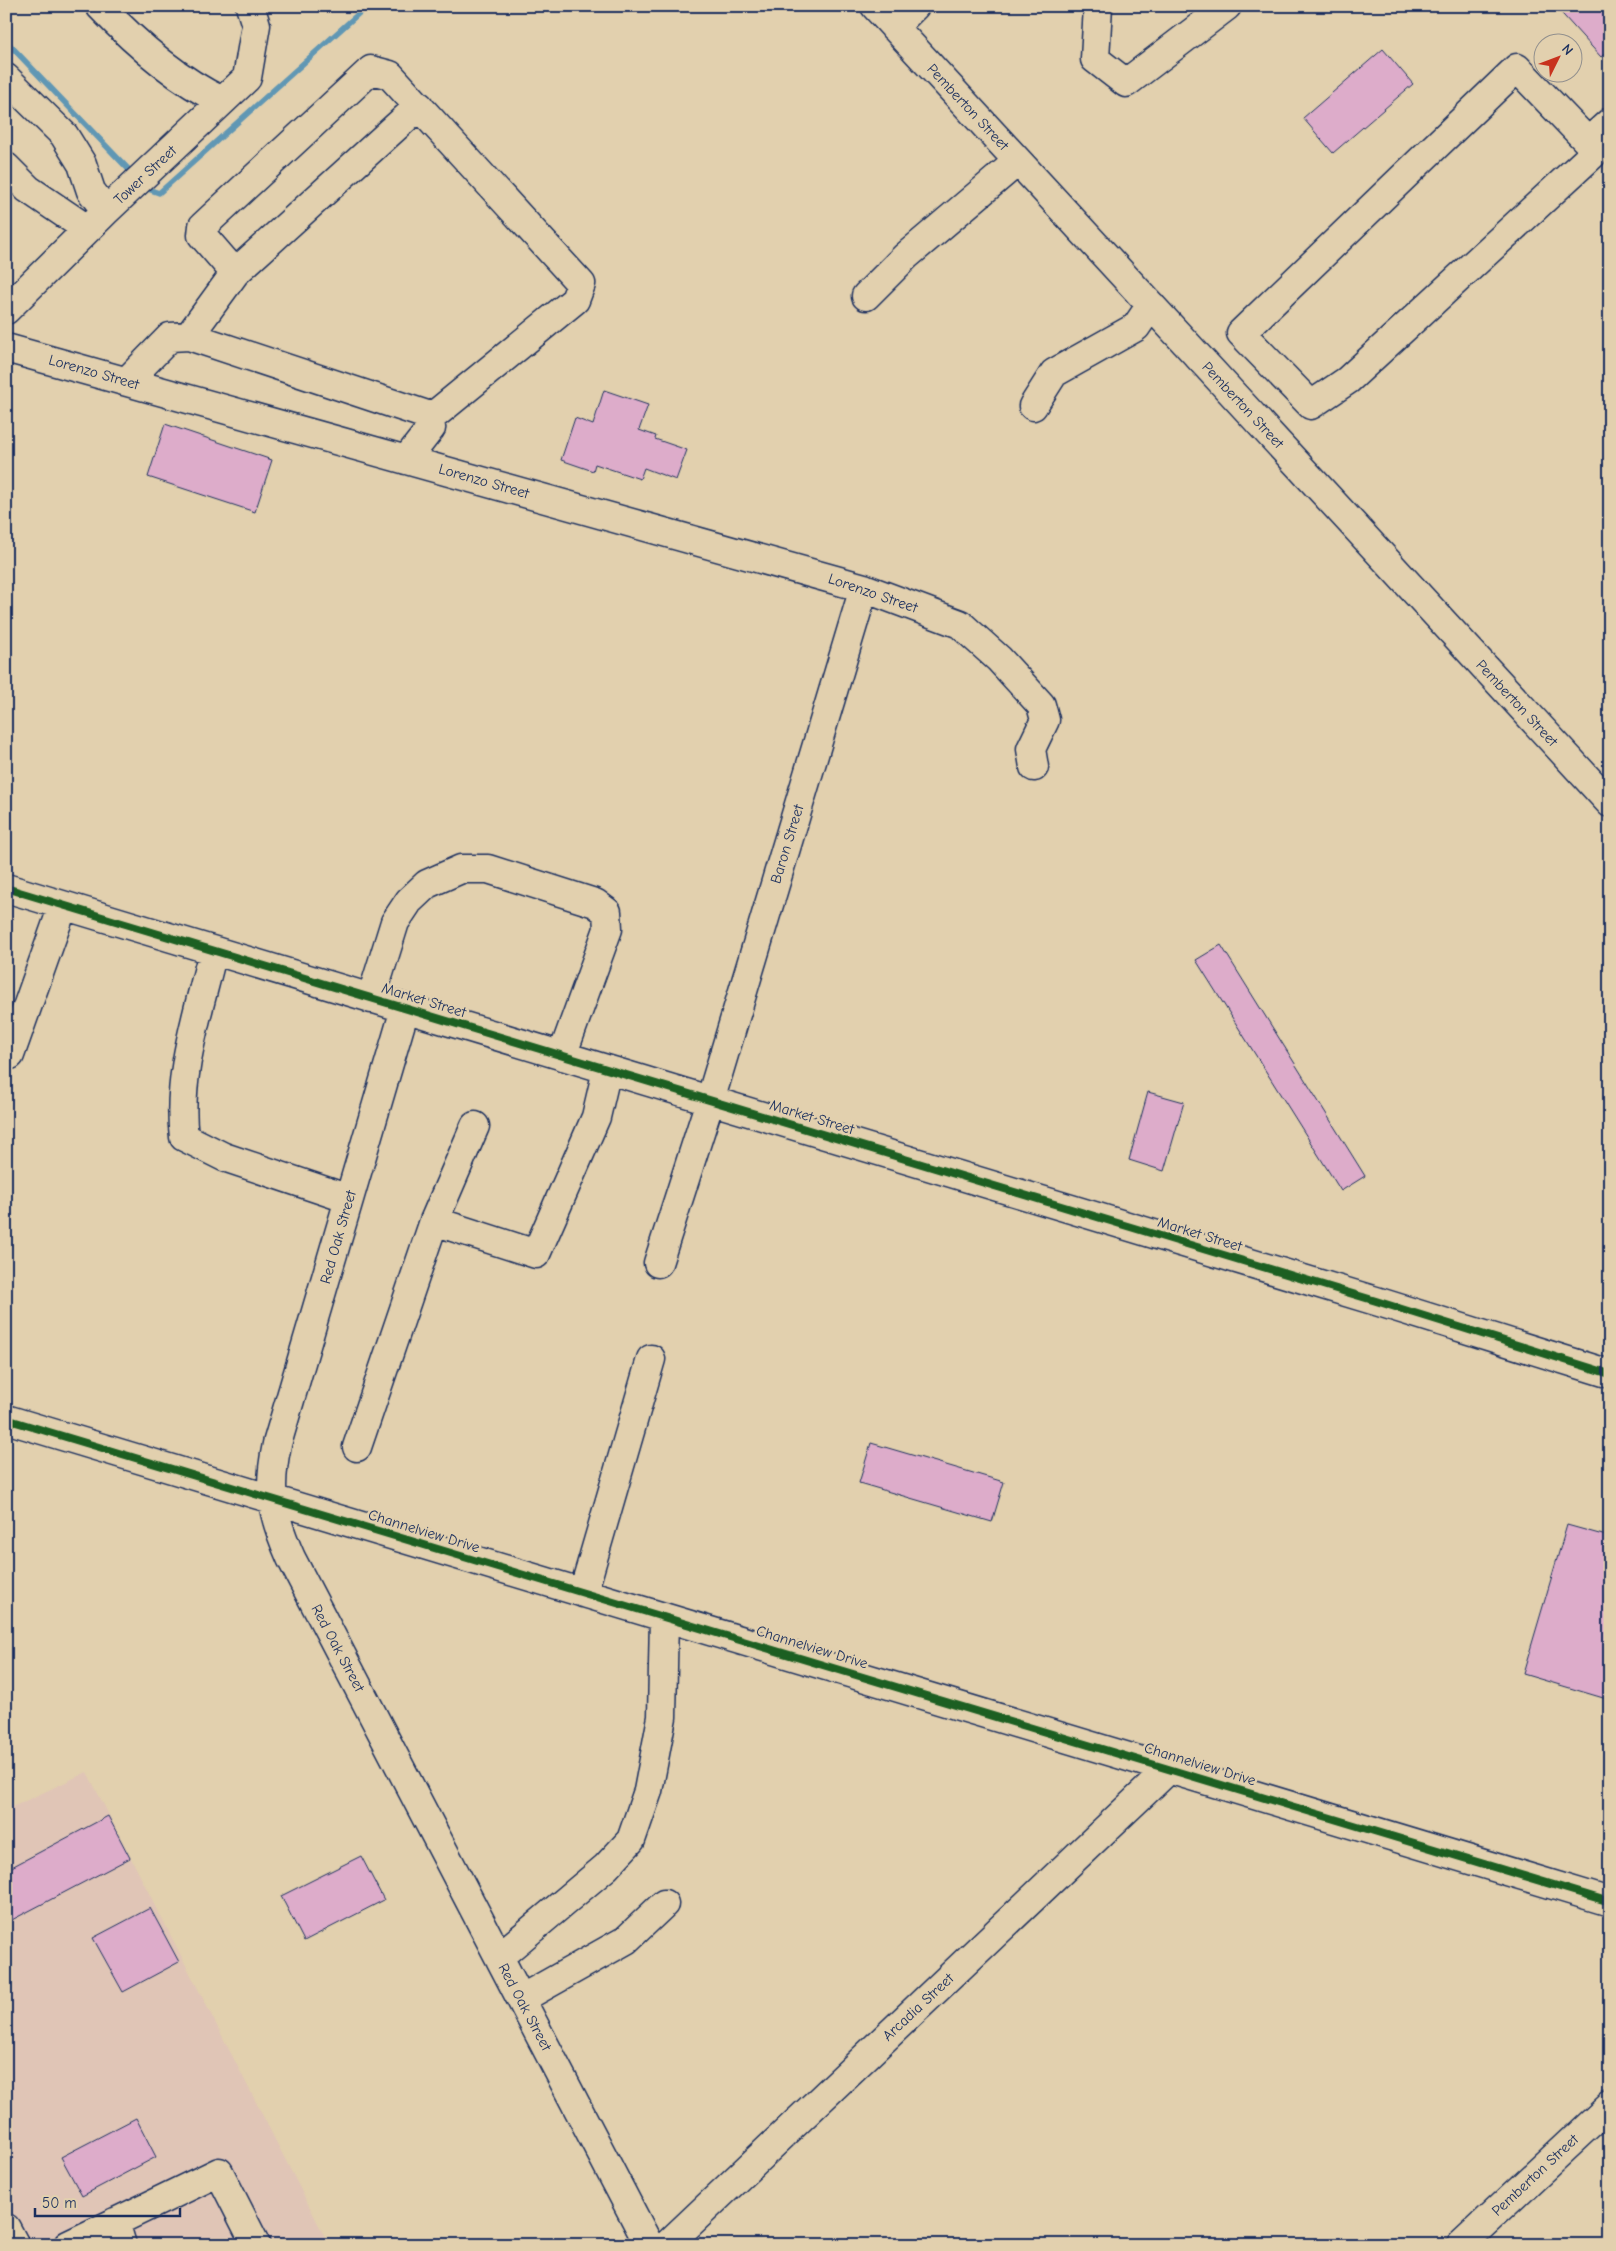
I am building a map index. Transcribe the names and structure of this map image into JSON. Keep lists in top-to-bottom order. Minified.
{"streets":{"street":["Pemberton Street","Tower Street","Lorenzo Street","Baron Street","Market Street","Red Oak Street","Channelview Drive","Arcadia Street"]},"crossings":[["Lorenzo Street","Baron Street"],["Baron Street","Market Street"],["Market Street","Red Oak Street"],["Red Oak Street","Channelview Drive"],["Channelview Drive","Arcadia Street"]],"scale_bar":"50 m","north":"top right"}
